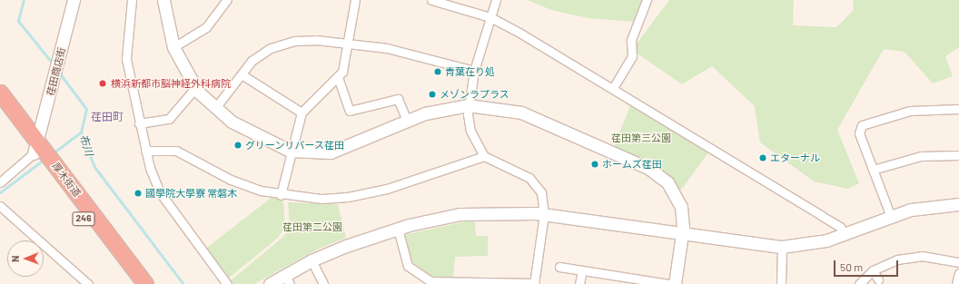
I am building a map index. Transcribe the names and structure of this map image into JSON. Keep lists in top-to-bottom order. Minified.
{"streets":{"highway":["厚木街道","246"],"street":["荏田商店街"]},"crossings":[["荏田商店街","厚木街道"]],"districts":["荏田町"],"water":["布川"],"parks":["荏田第三公園","荏田第二公園"],"places":["青葉在り処","横浜新都市脳神経外科病院","メゾンラプラス","グリーンリバース荏田","エターナル","ホームズ荏田","國學院大學寮 常磐木"],"scale_bar":"50 m","north":"left"}
